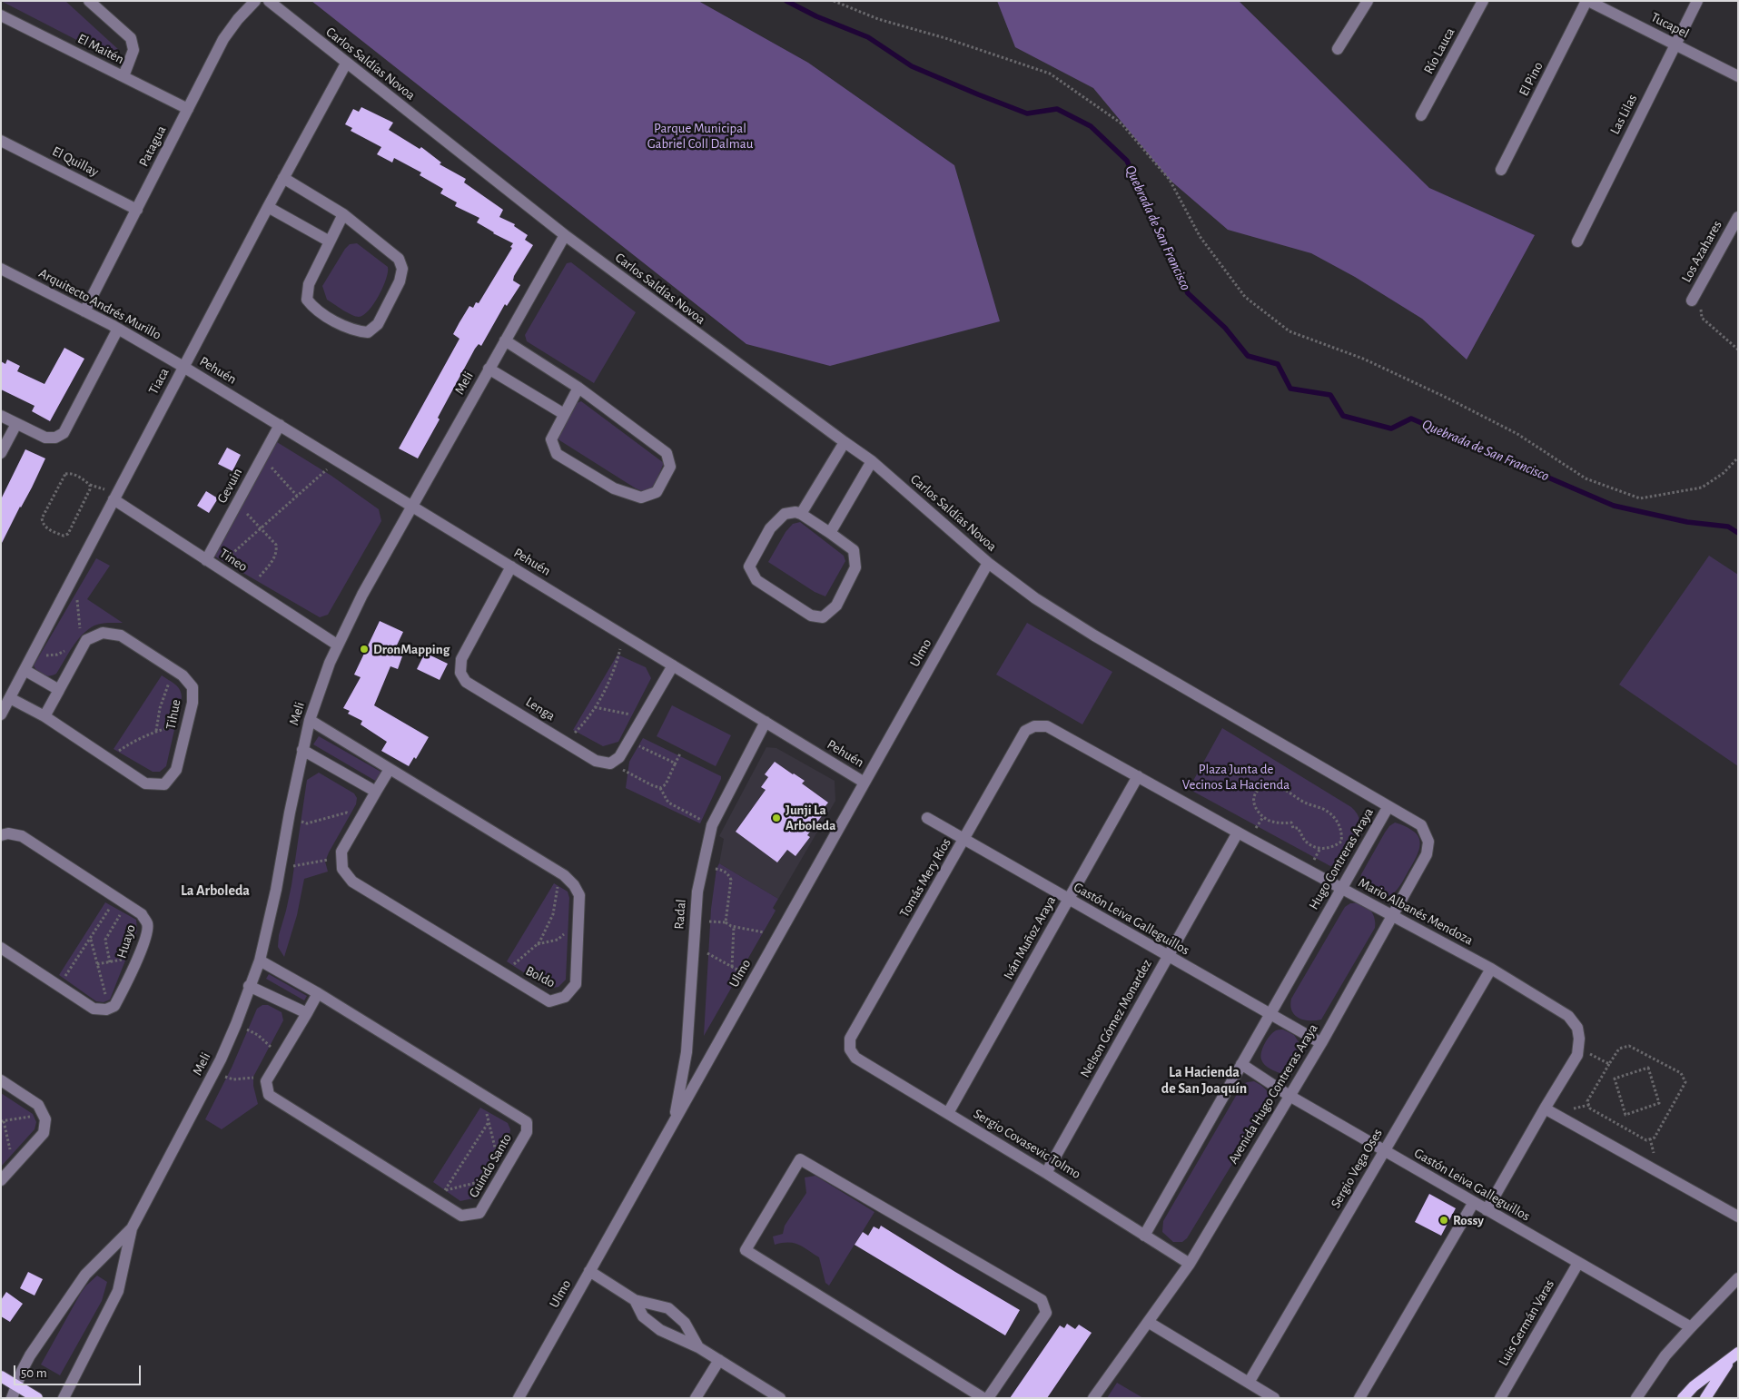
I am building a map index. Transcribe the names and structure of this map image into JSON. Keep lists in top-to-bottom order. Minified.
{"streets":{"street":["Tucapel","El Maitén","Río Lauca","Carlos Saldías Novoa","El Pino","Las Lilas","Patagua","El Quillay","Los Azahares","Arquitecto Andrés Murillo","Pehuén","Tiaca","Meli","Gevuin","Tineo","Ulmo","Lenga","Tihue","Hugo Contreras Araya","Tomás Mery Ríos","Mario Albanés Mendoza","Radal","Gastón Leiva Galleguillos","Iván Muñoz Araya","Huayo","Boldo","Nelson Gómez Monardez","Avenida Hugo Contreras Araya","Sergio Covasevic Tolmo","Guindo Santo","Sergio Vega Oses","Luis Germán Varas"]},"crossings":[["Tucapel","El Pino"],["Tucapel","Las Lilas"],["El Maitén","Patagua"],["Carlos Saldías Novoa","Tiaca"],["Carlos Saldías Novoa","Meli"],["Carlos Saldías Novoa","Ulmo"],["Carlos Saldías Novoa","Hugo Contreras Araya"],["Patagua","El Quillay"],["Patagua","Arquitecto Andrés Murillo"],["Arquitecto Andrés Murillo","Pehuén"],["Arquitecto Andrés Murillo","Tiaca"],["Pehuén","Tiaca"],["Pehuén","Meli"],["Pehuén","Gevuin"],["Pehuén","Ulmo"],["Pehuén","Lenga"],["Pehuén","Radal"],["Tiaca","Tineo"],["Tiaca","Tihue"],["Meli","Tineo"],["Meli","Boldo"],["Meli","Guindo Santo"],["Gevuin","Tineo"],["Ulmo","Radal"],["Hugo Contreras Araya","Mario Albanés Mendoza"],["Hugo Contreras Araya","Gastón Leiva Galleguillos"],["Hugo Contreras Araya","Avenida Hugo Contreras Araya"],["Hugo Contreras Araya","Sergio Covasevic Tolmo"],["Tomás Mery Ríos","Mario Albanés Mendoza"],["Tomás Mery Ríos","Gastón Leiva Galleguillos"],["Tomás Mery Ríos","Sergio Covasevic Tolmo"],["Mario Albanés Mendoza","Iván Muñoz Araya"],["Mario Albanés Mendoza","Nelson Gómez Monardez"],["Mario Albanés Mendoza","Avenida Hugo Contreras Araya"],["Mario Albanés Mendoza","Sergio Vega Oses"],["Gastón Leiva Galleguillos","Iván Muñoz Araya"],["Gastón Leiva Galleguillos","Nelson Gómez Monardez"],["Gastón Leiva Galleguillos","Avenida Hugo Contreras Araya"],["Gastón Leiva Galleguillos","Sergio Vega Oses"],["Gastón Leiva Galleguillos","Luis Germán Varas"],["Iván Muñoz Araya","Sergio Covasevic Tolmo"],["Nelson Gómez Monardez","Sergio Covasevic Tolmo"],["Avenida Hugo Contreras Araya","Sergio Covasevic Tolmo"]],"districts":["La Arboleda","La Hacienda de San Joaquín"],"water":["Quebrada de San Francisco"],"parks":["Parque Municipal Gabriel Coll Dalmau","Plaza Junta de Vecinos La Hacienda"],"places":["DronMapping","Junji La Arboleda","Rossy"],"scale_bar":"50 m"}
